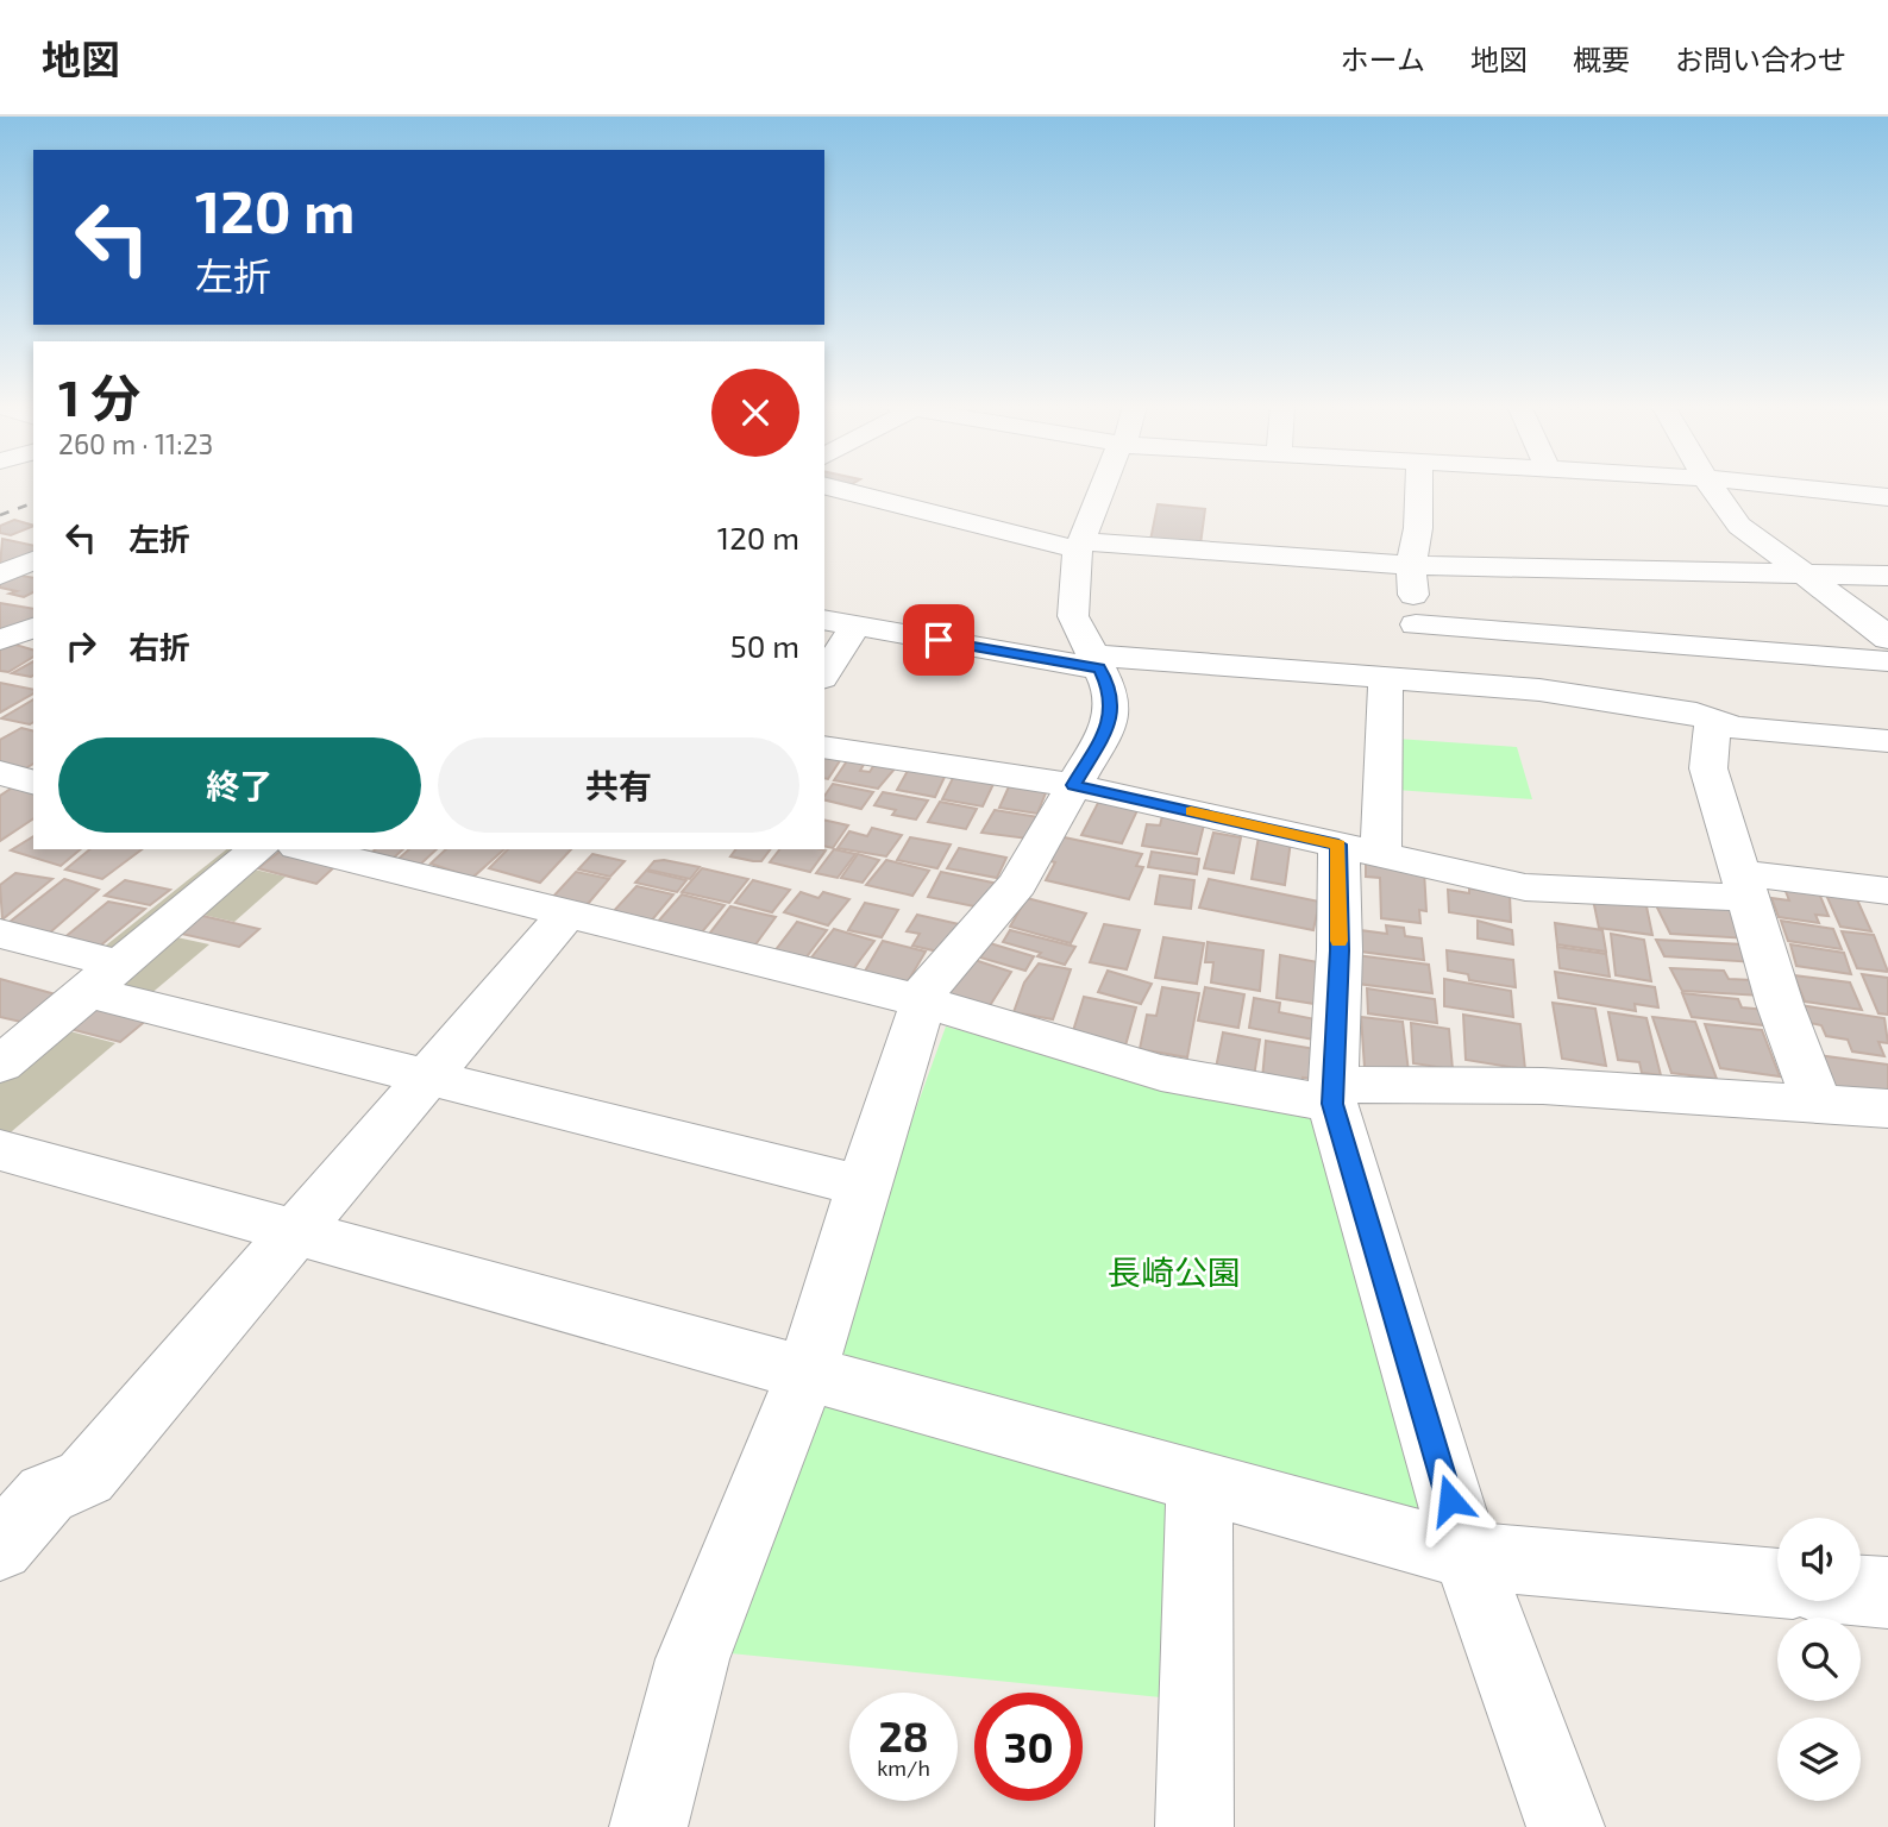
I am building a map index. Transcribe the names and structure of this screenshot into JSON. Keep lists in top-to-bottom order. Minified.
{"parks":["長崎公園"],"page":{"header":"地図","nav":["ホーム","地図","概要","お問い合わせ"],"turn":["120 m","左折"],"heading":["1 分","260 m · 11:23"],"list":[{"name":"左折","value":"120 m"},{"name":"右折","value":"50 m"}],"buttons":["終了","共有"],"speed":"28 km/h","limit":"30"}}
